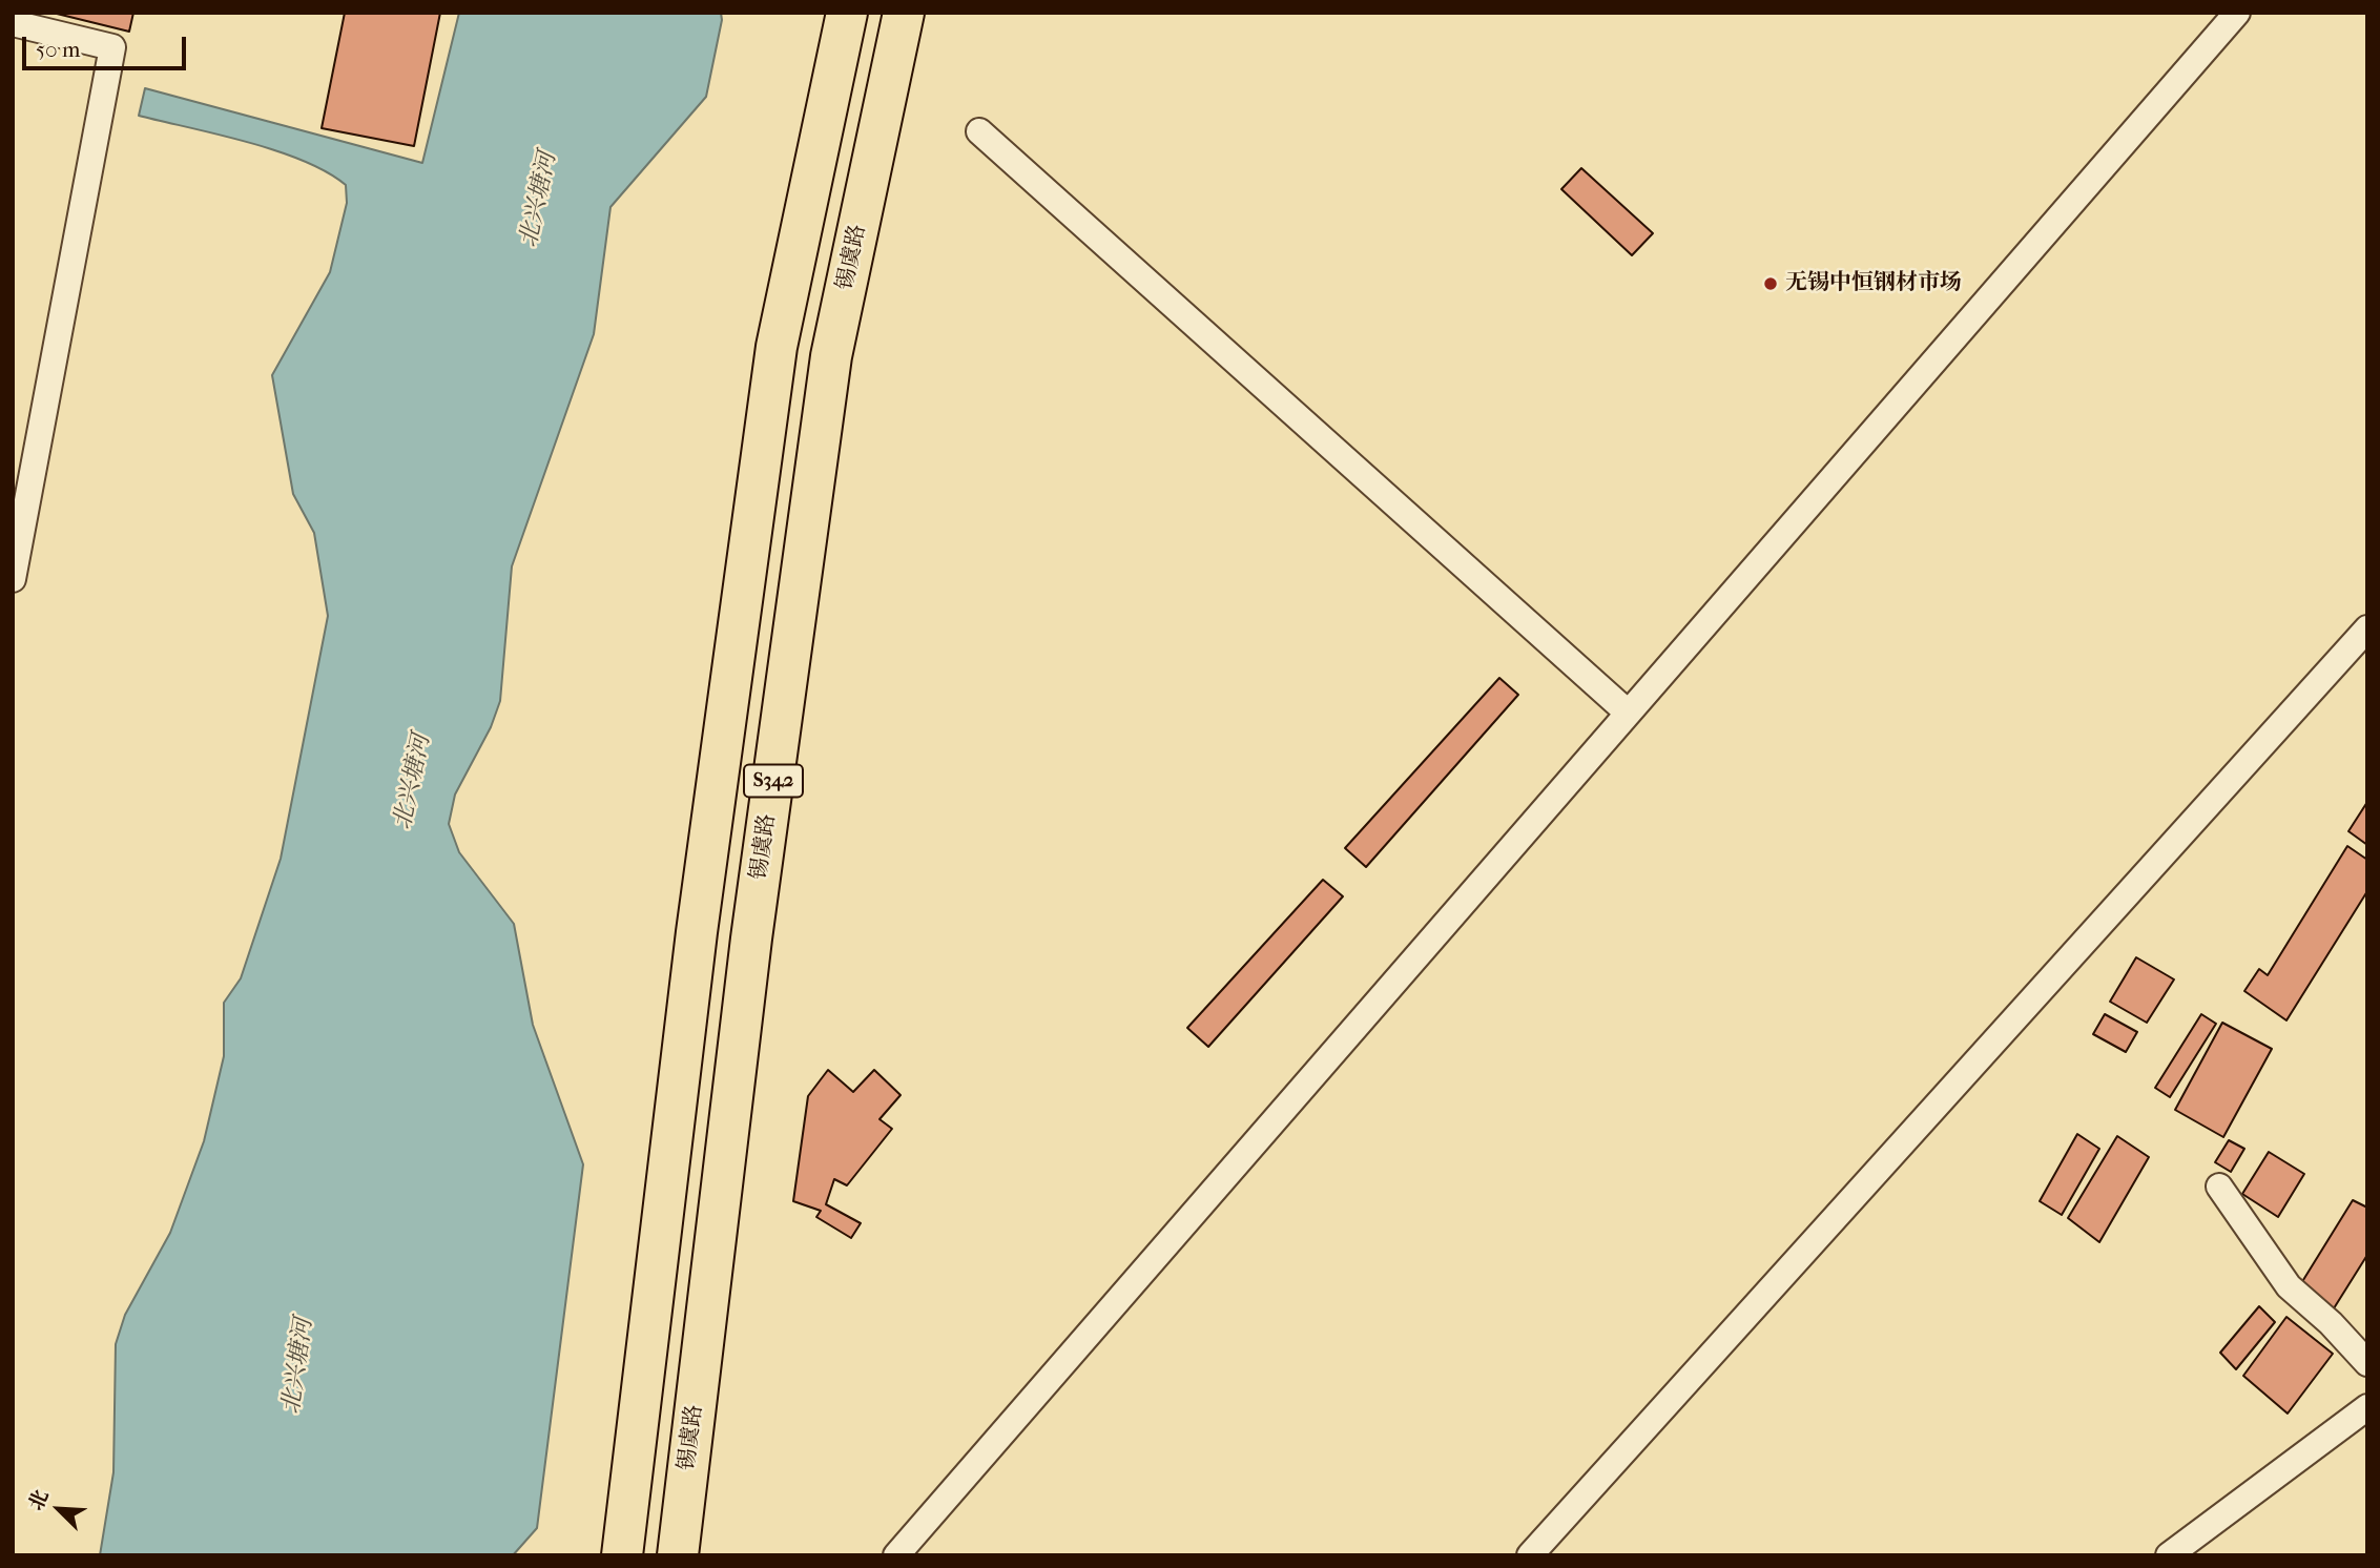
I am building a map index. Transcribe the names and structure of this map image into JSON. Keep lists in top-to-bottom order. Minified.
{"streets":{"main road":["锡虞路","S342"]},"water":["北兴塘河"],"places":["无锡中恒钢材市场"],"scale_bar":"50 m","north":"top left"}
